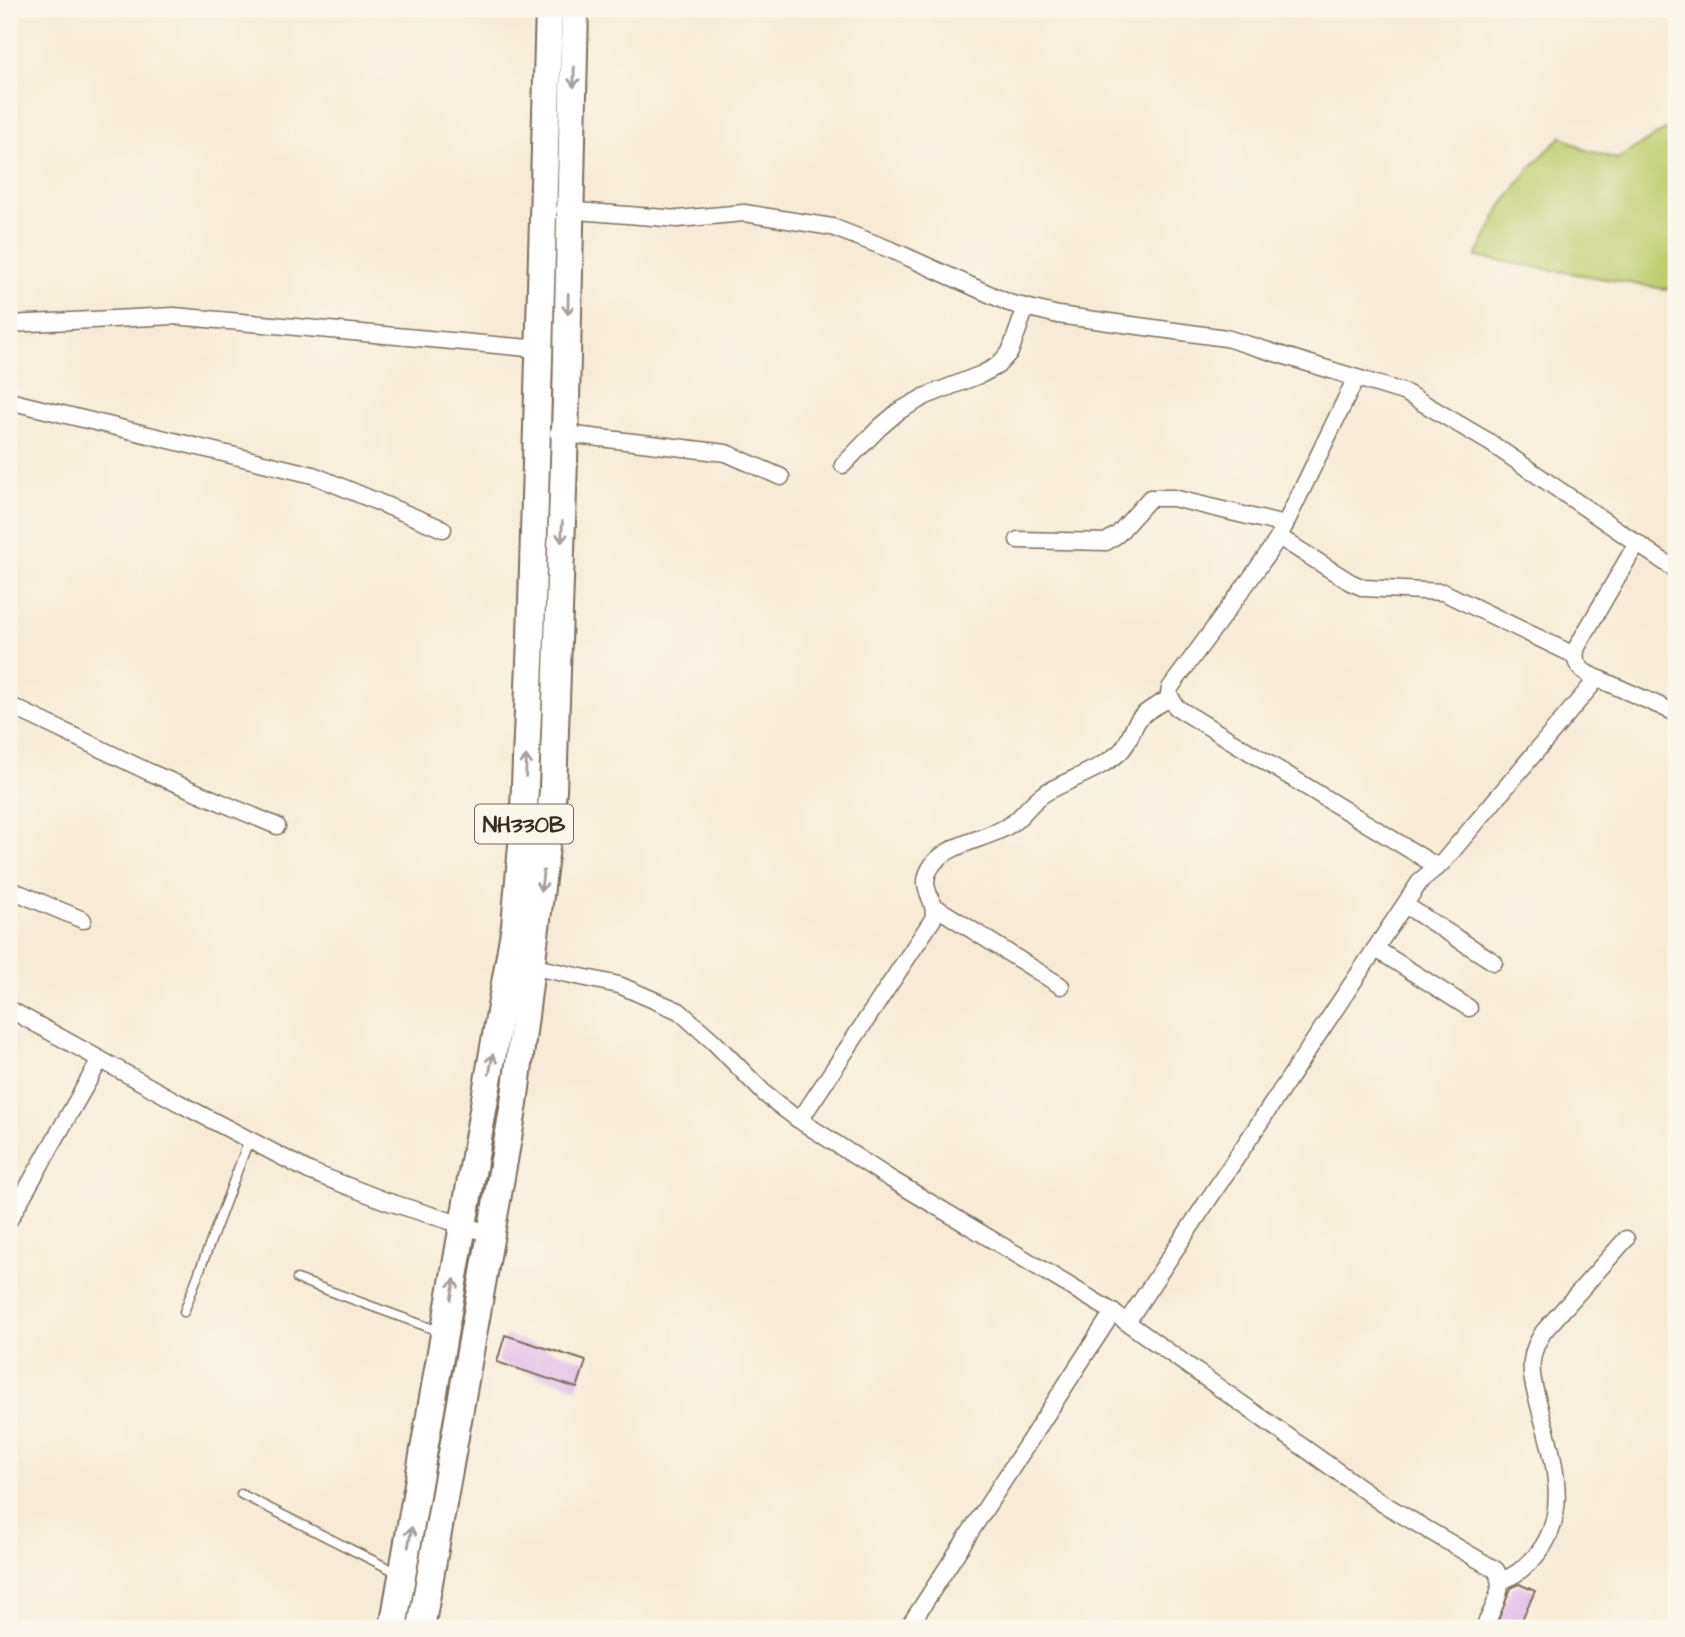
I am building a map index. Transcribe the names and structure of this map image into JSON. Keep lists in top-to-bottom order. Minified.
{"streets":{"highway":["NH330B"]}}
